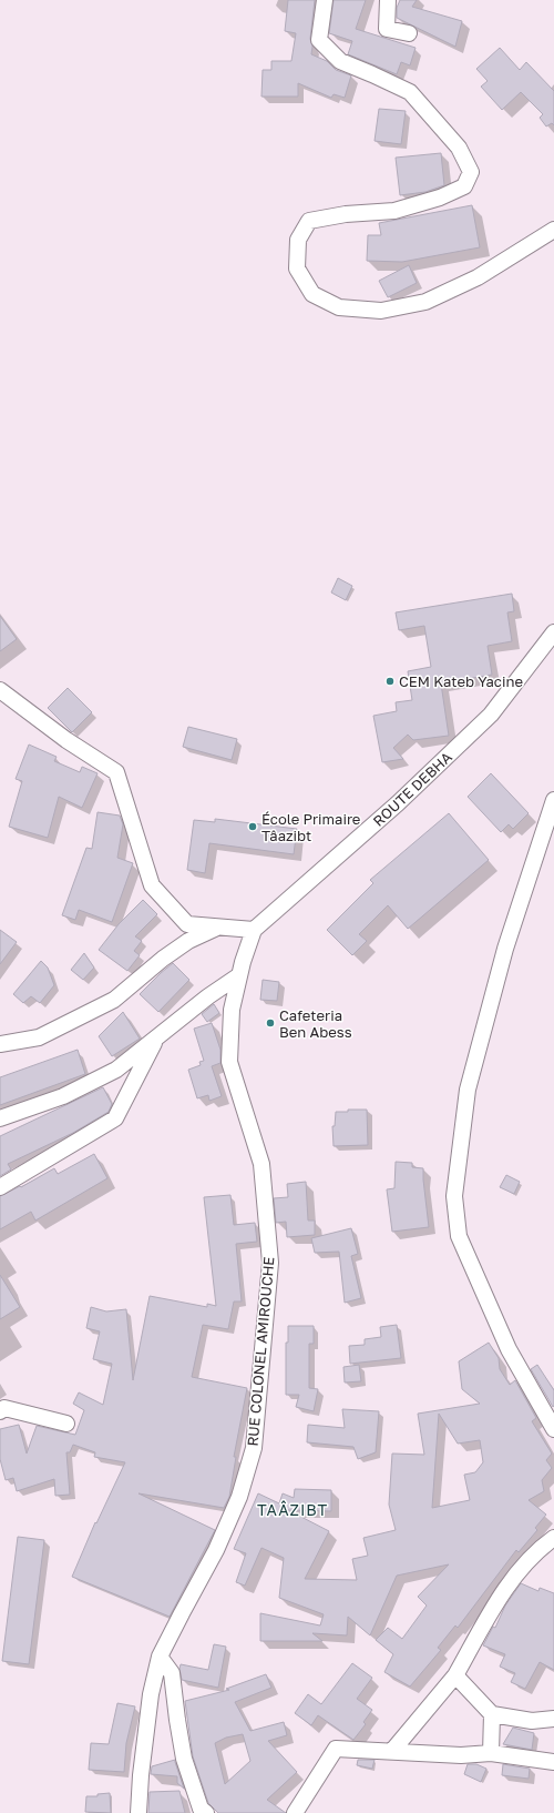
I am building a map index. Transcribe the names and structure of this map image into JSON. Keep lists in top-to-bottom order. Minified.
{"streets":{"street":["ROUTE DEBHA","RUE COLONEL AMIROUCHE"]},"crossings":[["ROUTE DEBHA","RUE COLONEL AMIROUCHE"]],"districts":["TAÂZIBT"],"places":["CEM Kateb Yacine","École Primaire Tâazibt","Cafeteria Ben Abess"]}
